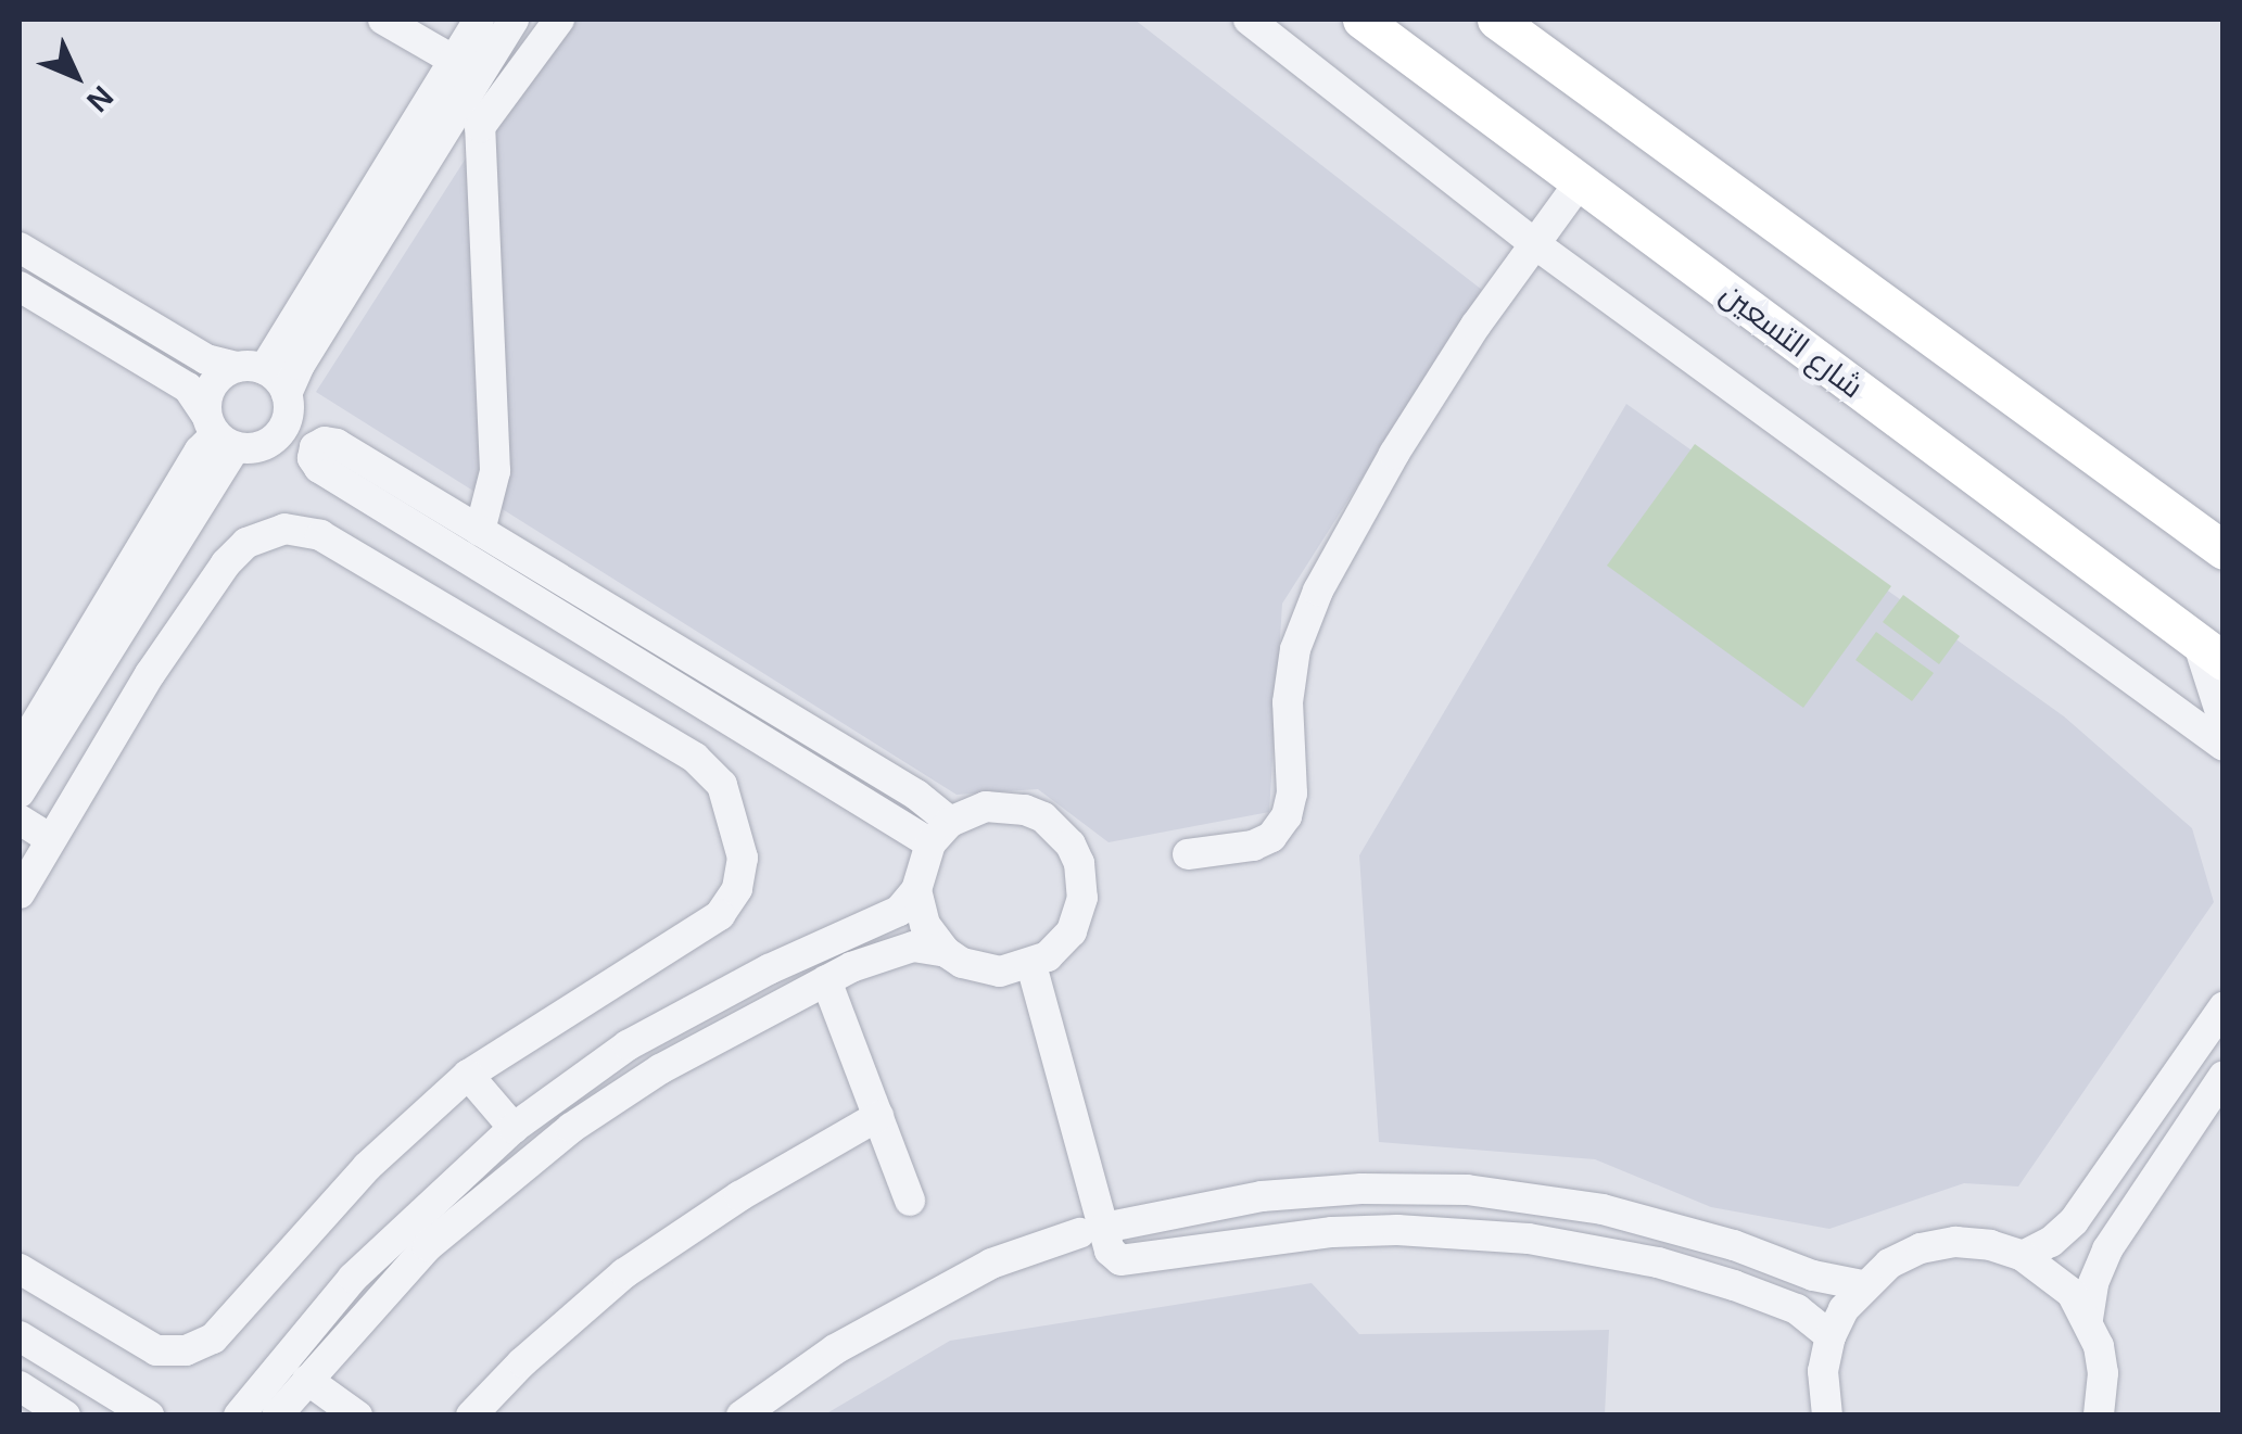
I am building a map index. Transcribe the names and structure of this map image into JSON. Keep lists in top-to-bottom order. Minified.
{"streets":{"main road":["شارع التسعين"]},"north":"bottom right"}
